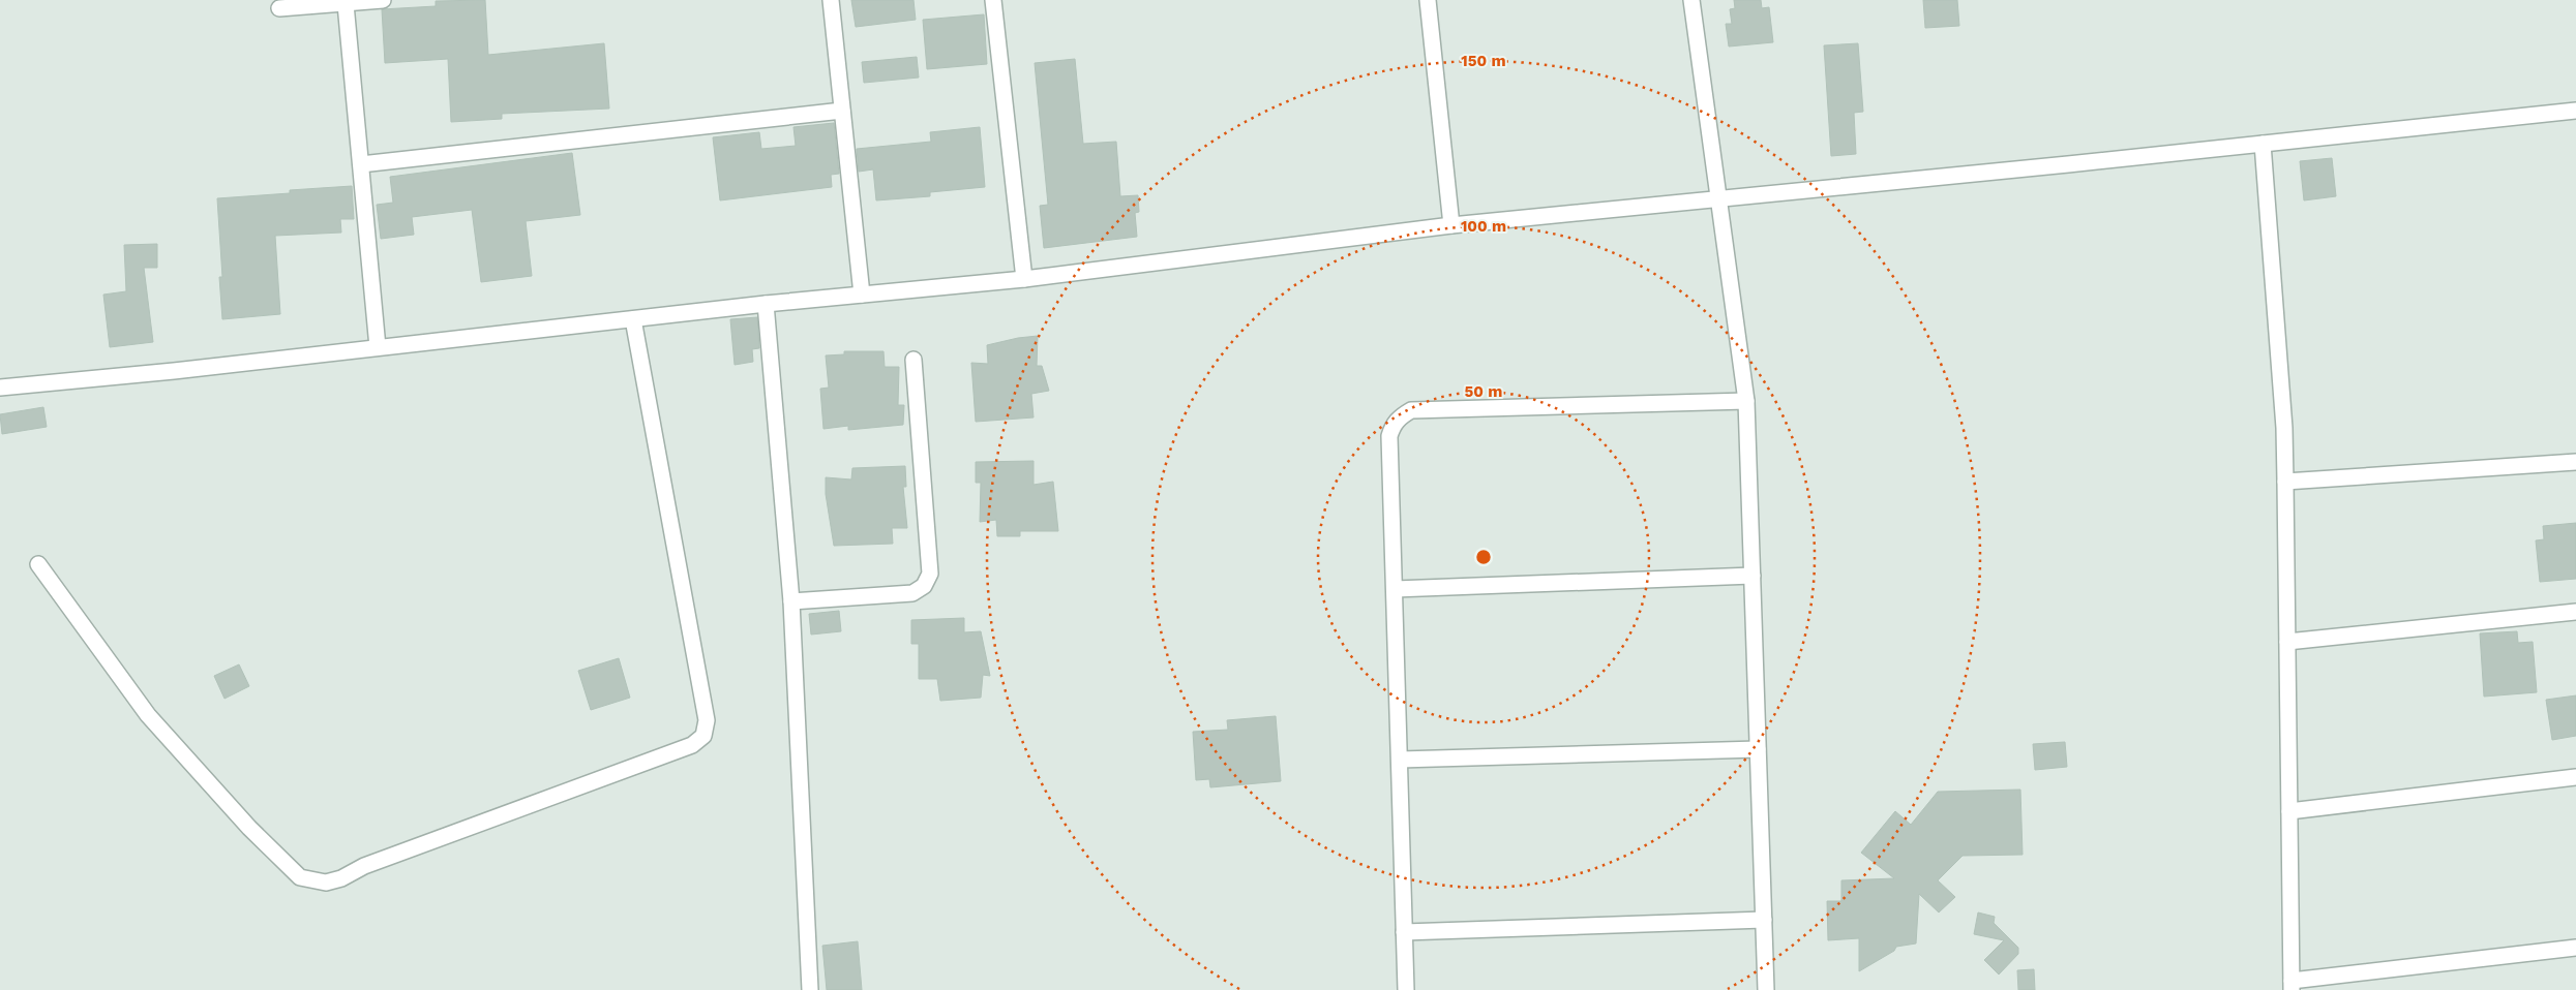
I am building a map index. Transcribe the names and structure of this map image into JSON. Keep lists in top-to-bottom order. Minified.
{"rings":["150 m","100 m","50 m"]}
